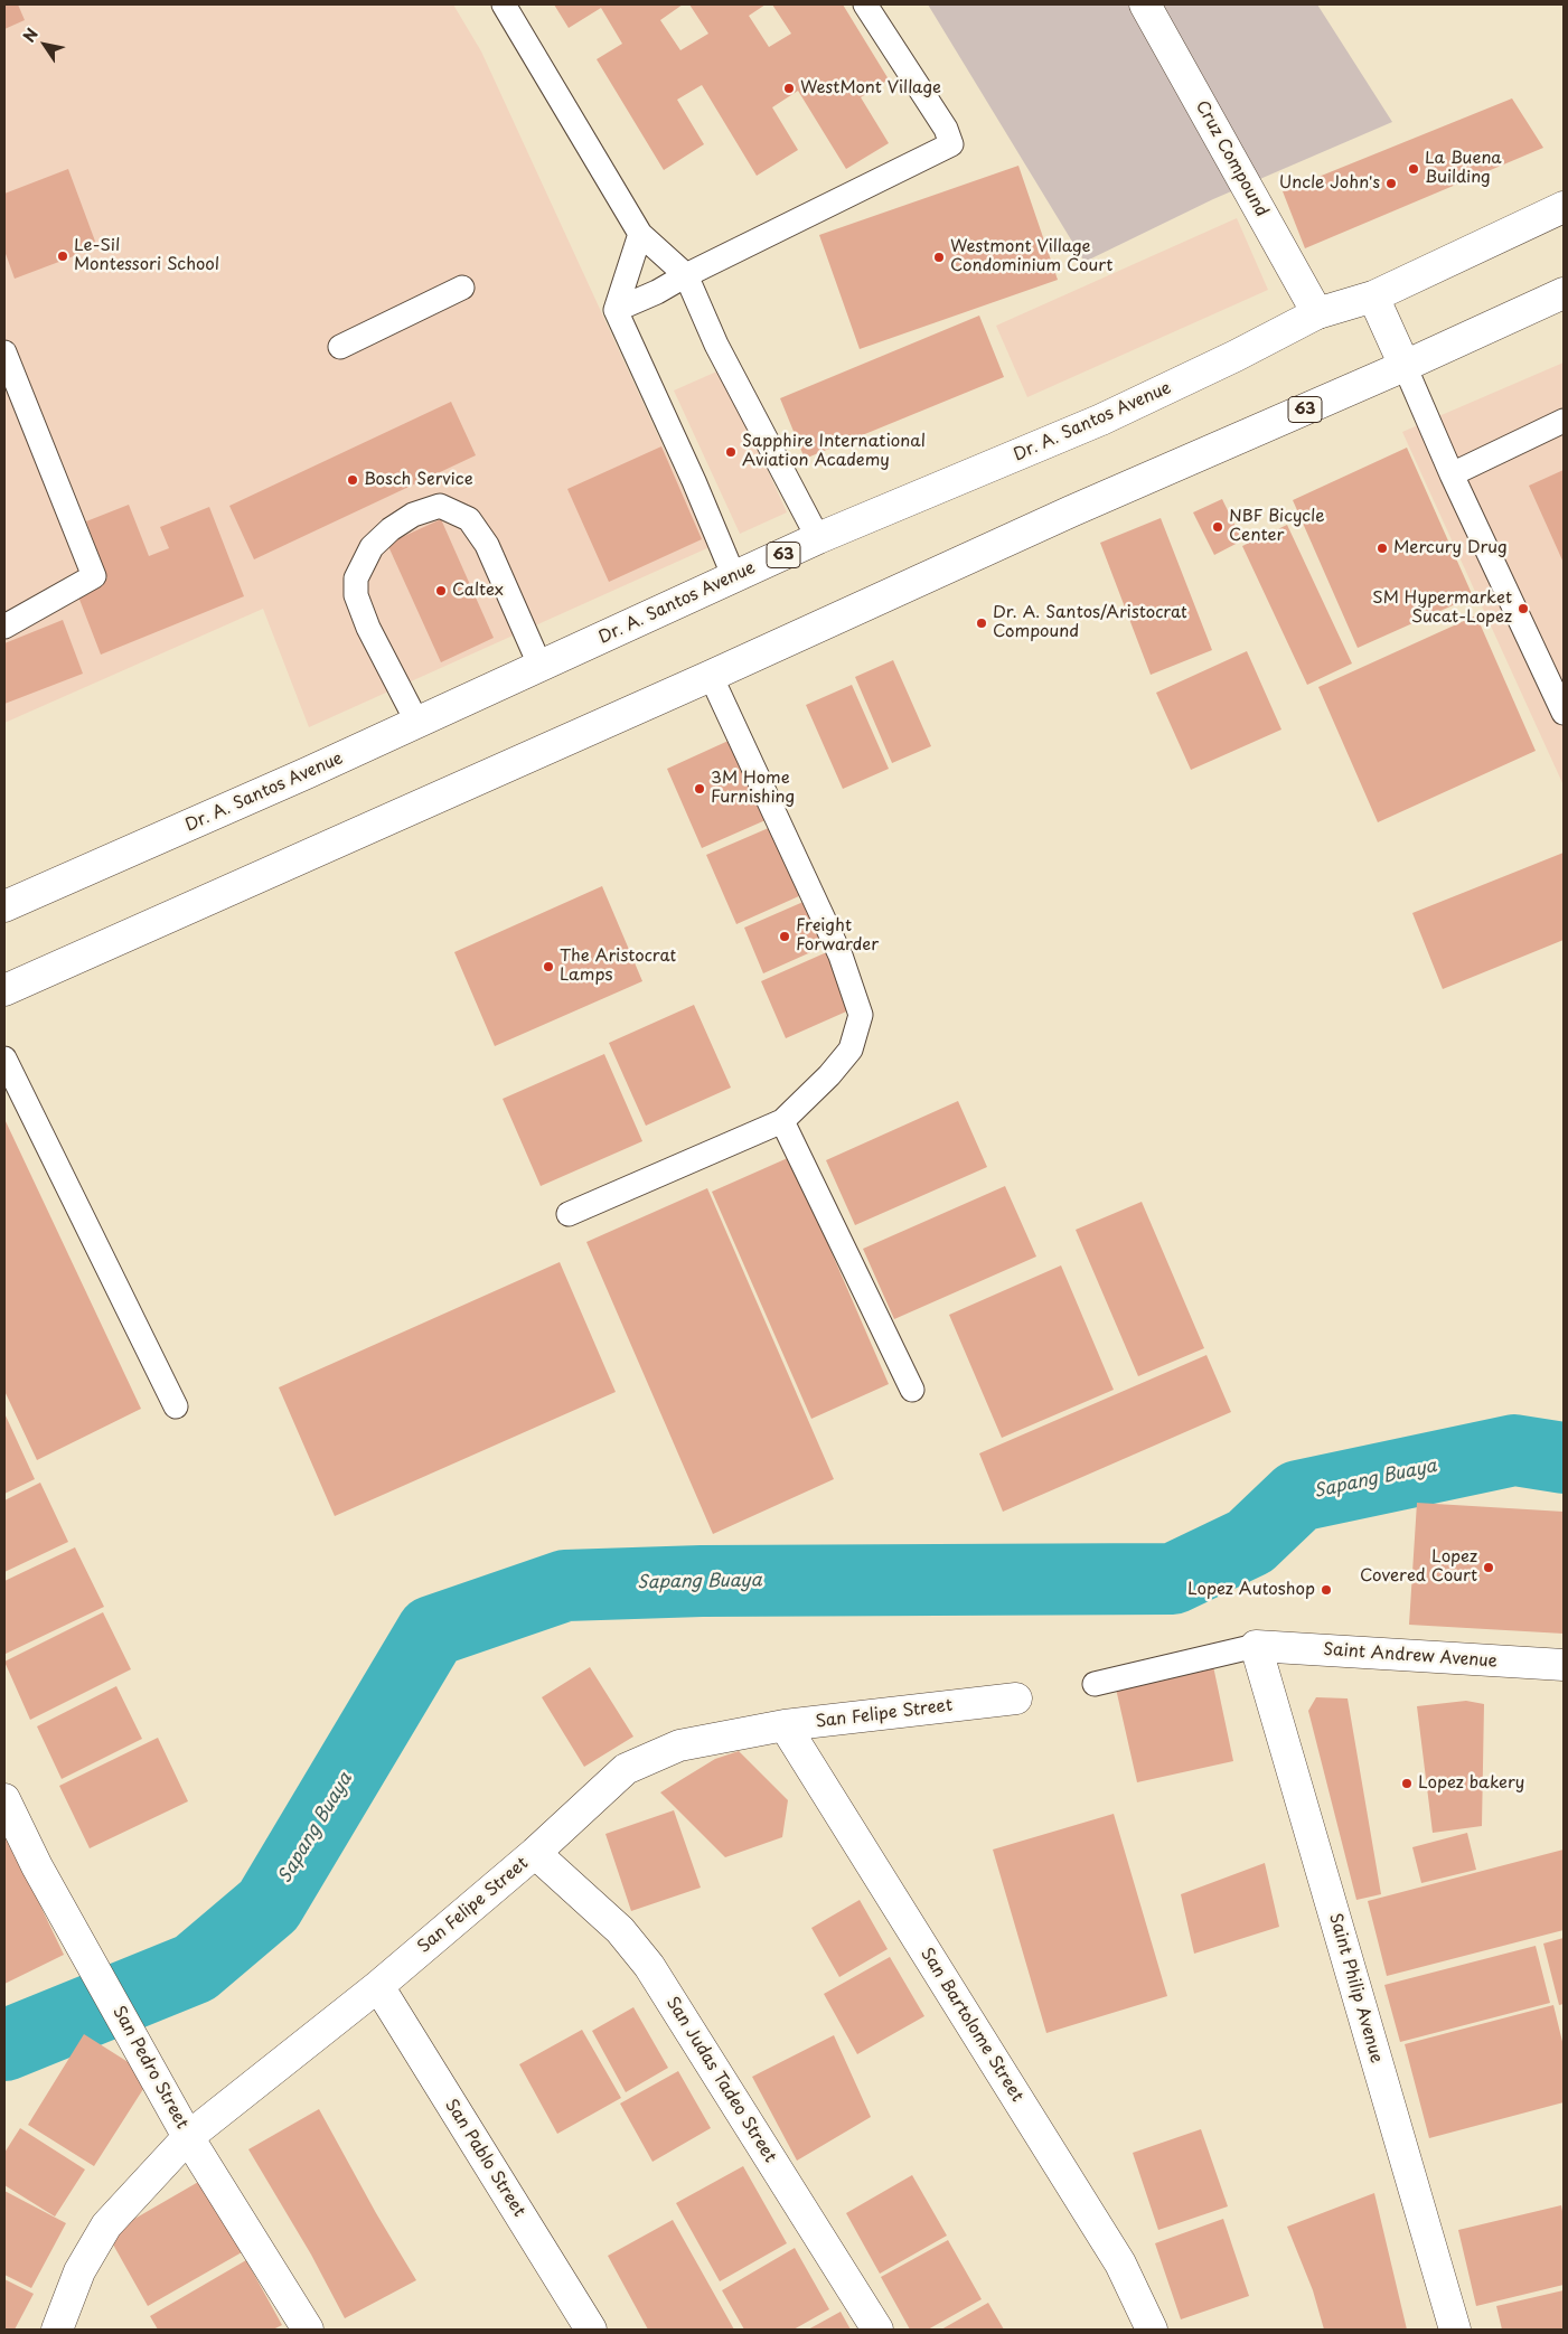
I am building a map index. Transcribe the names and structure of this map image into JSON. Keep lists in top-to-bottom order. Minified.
{"streets":{"street":["Cruz Compound","63","Dr. A. Santos Avenue","Saint Andrew Avenue","San Felipe Street","Saint Philip Avenue","San Bartolome Street","San Pedro Street","San Judas Tadeo Street","San Pablo Street"]},"crossings":[["Cruz Compound","Dr. A. Santos Avenue"],["Saint Andrew Avenue","Saint Philip Avenue"],["San Felipe Street","San Bartolome Street"],["San Felipe Street","San Pedro Street"],["San Felipe Street","San Judas Tadeo Street"],["San Felipe Street","San Pablo Street"]],"water":["Sapang Buaya"],"places":["WestMont Village","La Buena Building","Uncle John's","Le-Sil Montessori School","Westmont Village Condominium Court","Sapphire International Aviation Academy","Bosch Service","NBF Bicycle Center","Mercury Drug","Caltex","SM Hypermarket Sucat-Lopez","Dr. A. Santos/Aristocrat Compound","3M Home Furnishing","Freight Forwarder","The Aristocrat Lamps","Lopez Covered Court","Lopez Autoshop","Lopez bakery"],"north":"top left"}
